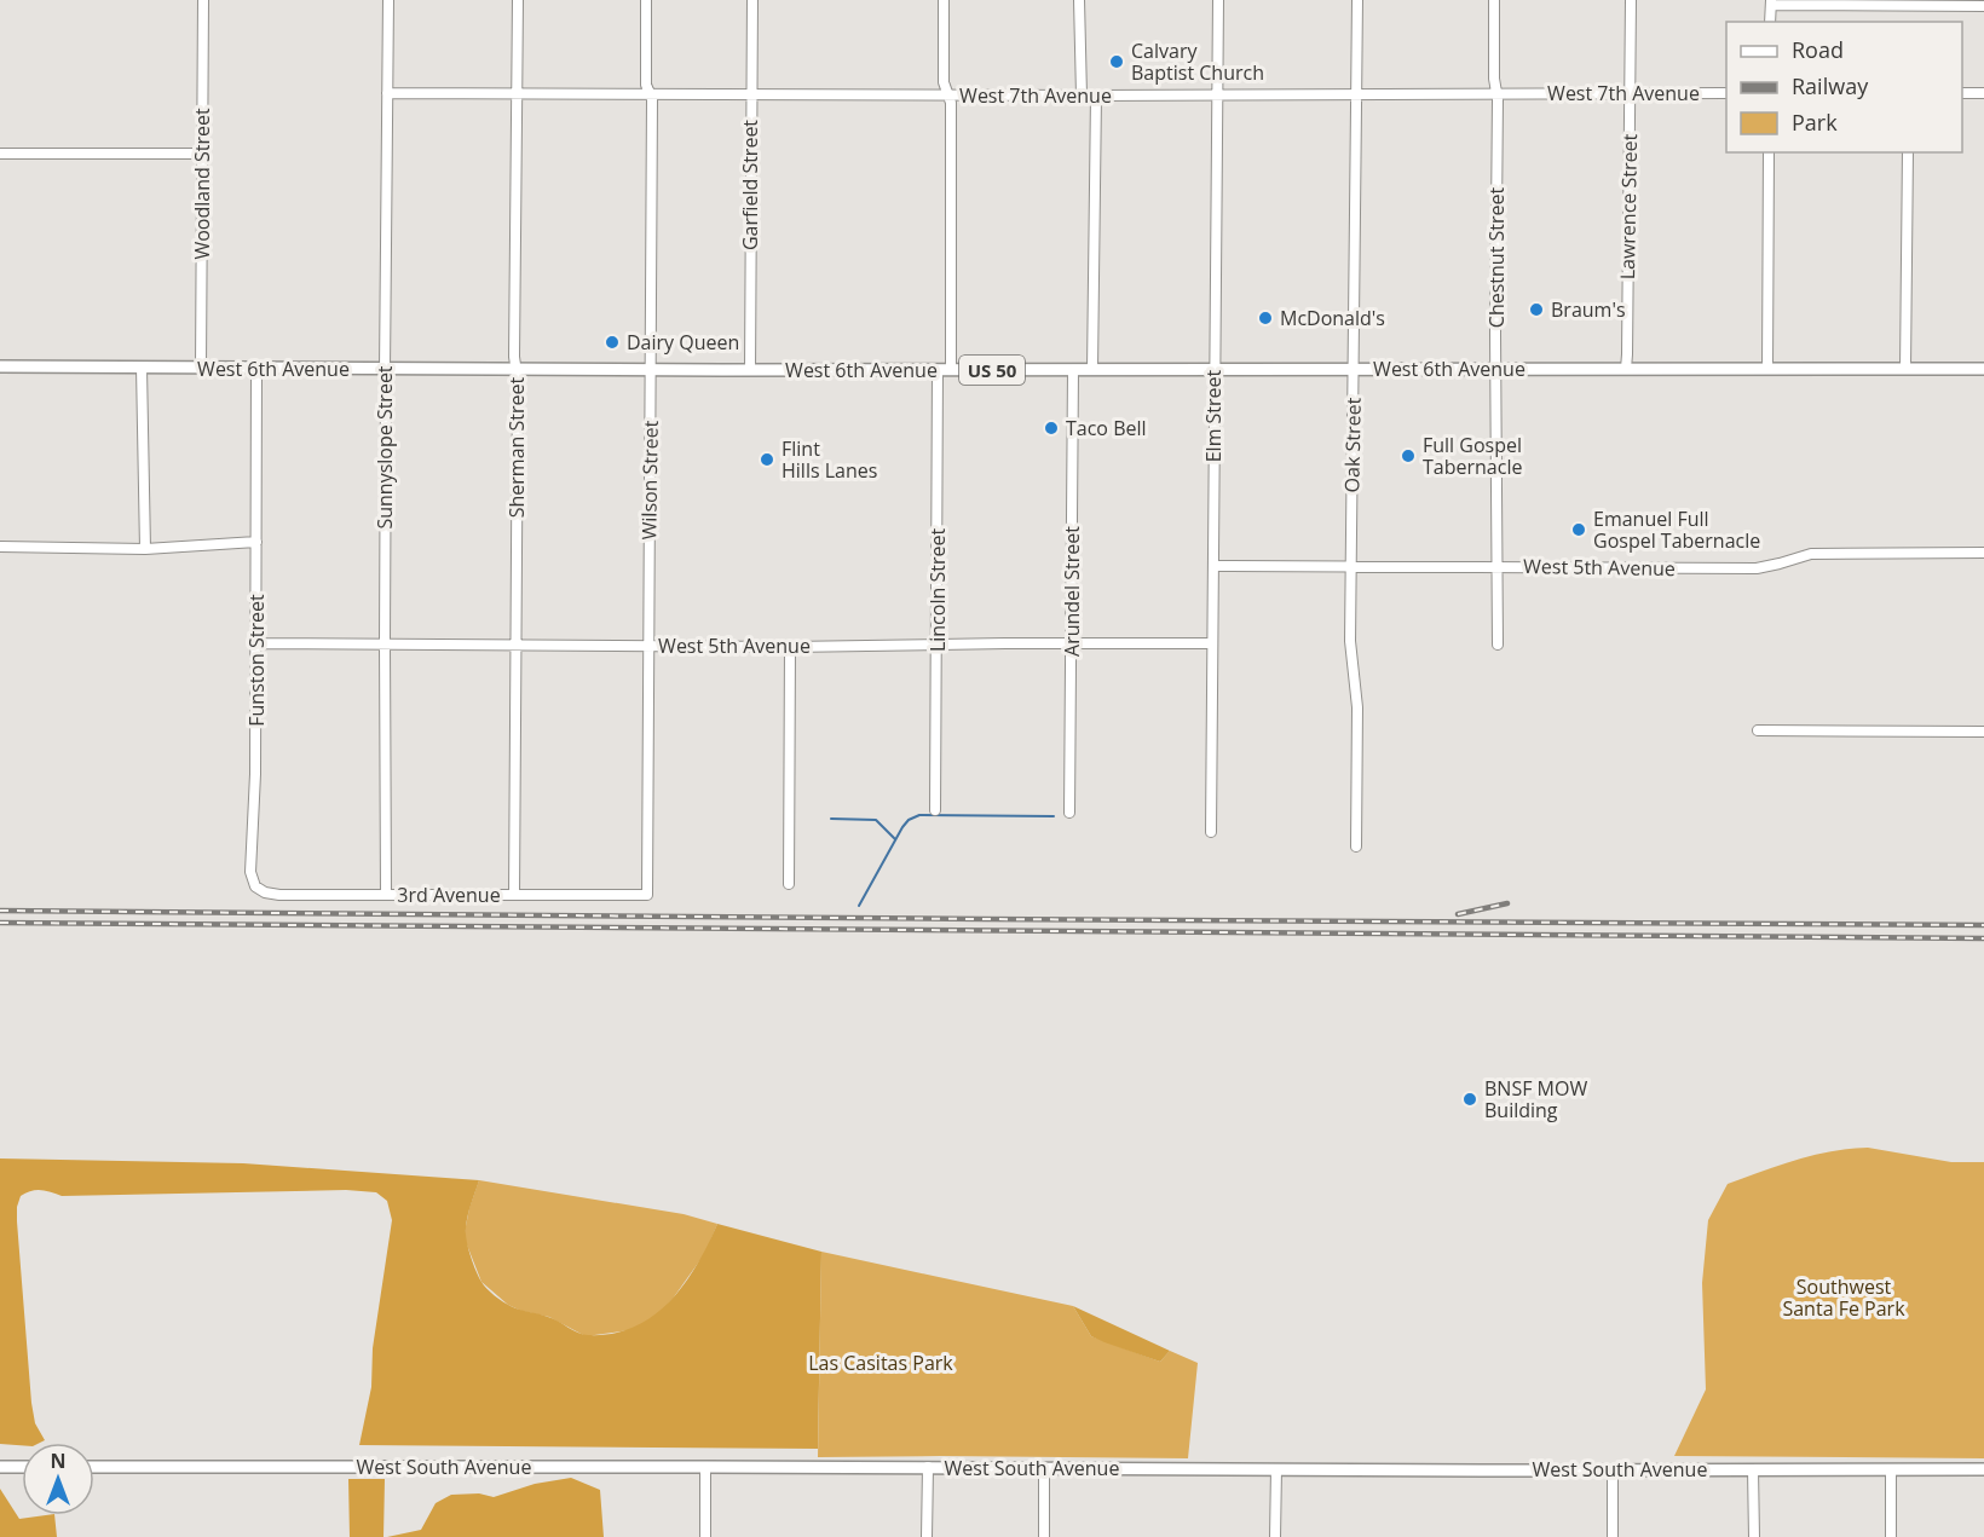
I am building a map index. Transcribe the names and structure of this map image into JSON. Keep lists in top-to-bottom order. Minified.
{"streets":{"main road":["West 6th Avenue","US 50","West South Avenue"],"street":["West 7th Avenue","Woodland Street","Garfield Street","Lawrence Street","Chestnut Street","Elm Street","Oak Street","Sunnyslope Street","Sherman Street","Wilson Street","West 5th Avenue","Lincoln Street","Arundel Street","Funston Street","3rd Avenue"]},"crossings":[["West 7th Avenue","Garfield Street"],["West 7th Avenue","Lawrence Street"],["West 7th Avenue","Chestnut Street"],["West 7th Avenue","Elm Street"],["West 7th Avenue","Oak Street"],["West 7th Avenue","Sunnyslope Street"],["West 7th Avenue","Sherman Street"],["West 7th Avenue","Wilson Street"],["West 7th Avenue","Lincoln Street"],["Woodland Street","West 6th Avenue"],["Garfield Street","West 6th Avenue"],["Lawrence Street","West 6th Avenue"],["Chestnut Street","West 6th Avenue"],["Chestnut Street","West 5th Avenue"],["West 6th Avenue","Elm Street"],["West 6th Avenue","Oak Street"],["West 6th Avenue","Sunnyslope Street"],["West 6th Avenue","Sherman Street"],["West 6th Avenue","Wilson Street"],["West 6th Avenue","Lincoln Street"],["West 6th Avenue","Arundel Street"],["West 6th Avenue","Funston Street"],["Elm Street","West 5th Avenue"],["Oak Street","West 5th Avenue"],["Sunnyslope Street","West 5th Avenue"],["Sunnyslope Street","3rd Avenue"],["Sherman Street","West 5th Avenue"],["Sherman Street","3rd Avenue"],["Wilson Street","West 5th Avenue"],["Wilson Street","3rd Avenue"],["West 5th Avenue","Lincoln Street"],["West 5th Avenue","Arundel Street"],["West 5th Avenue","Funston Street"],["Funston Street","3rd Avenue"]],"parks":["Southwest Santa Fe Park","Las Casitas Park"],"places":["Calvary Baptist Church","Braum's","McDonald's","Dairy Queen","Taco Bell","Full Gospel Tabernacle","Flint Hills Lanes","Emanuel Full Gospel Tabernacle","BNSF MOW Building"],"legend":["Road","Railway","Park"],"north":"top"}
